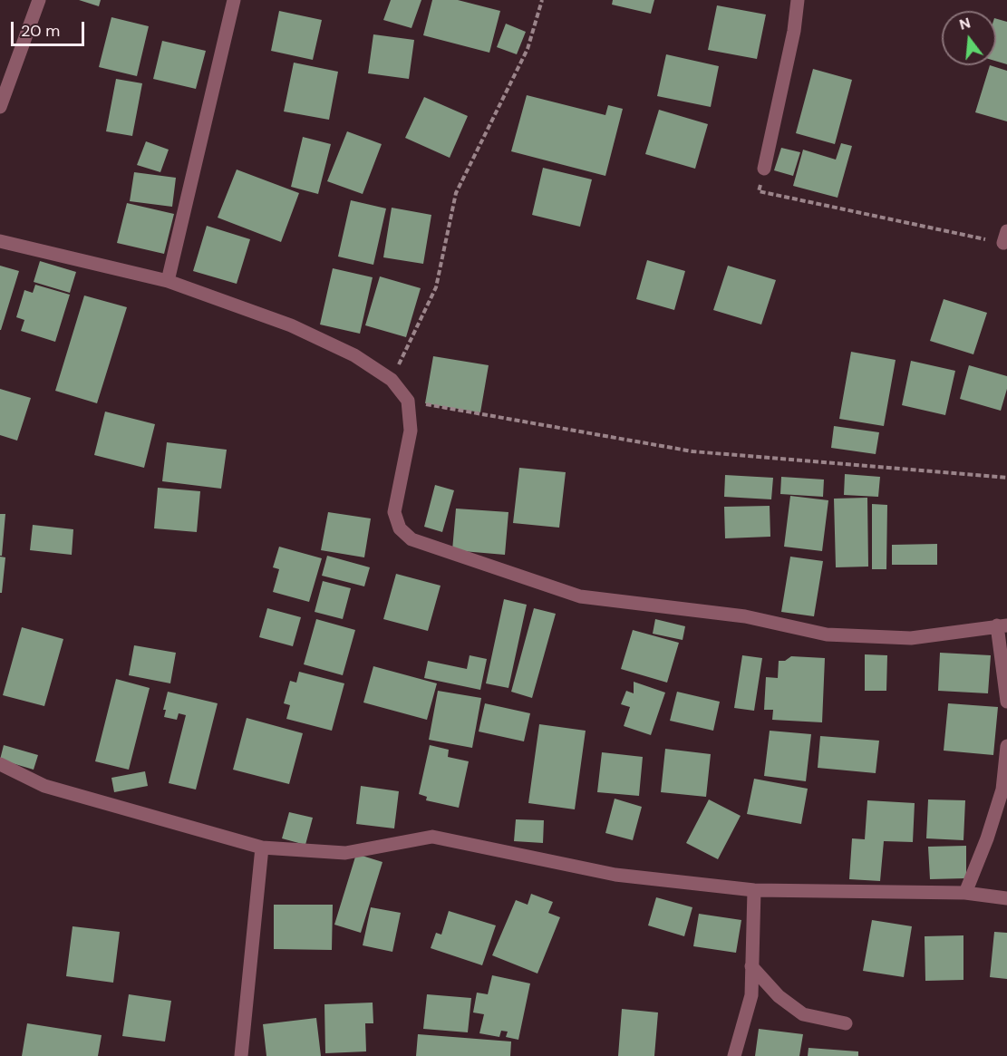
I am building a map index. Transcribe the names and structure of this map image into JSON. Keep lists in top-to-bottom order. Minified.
{"scale_bar":"20 m","north":"top"}
